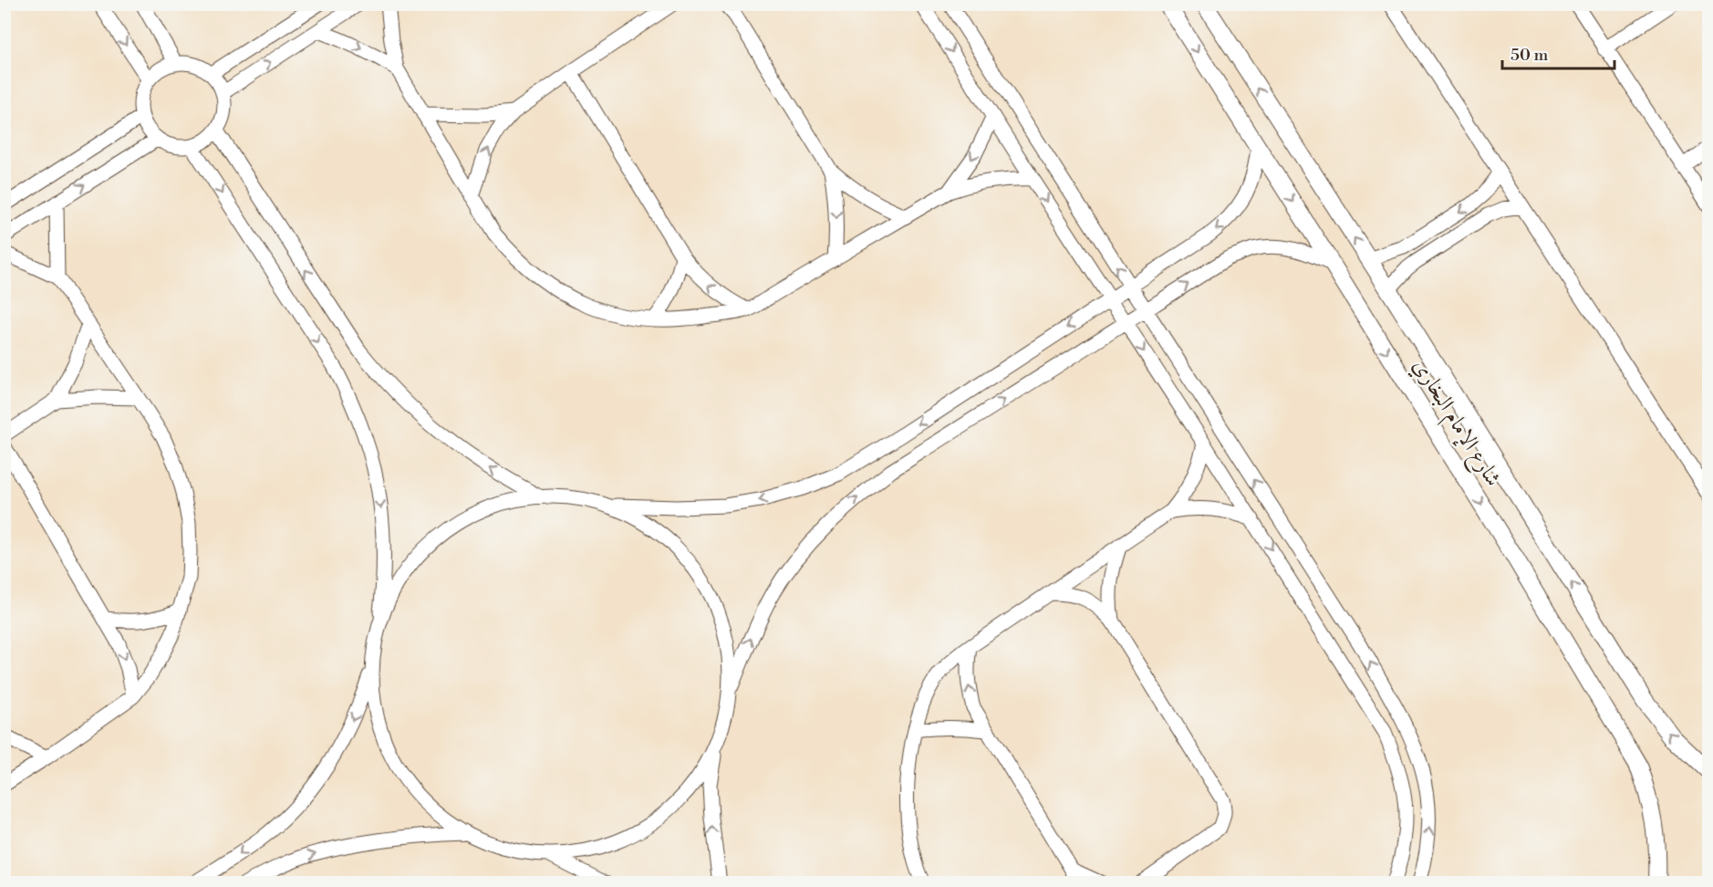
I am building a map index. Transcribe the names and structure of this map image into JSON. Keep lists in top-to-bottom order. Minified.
{"streets":{"street":["شارع الإمام البخاري"]},"scale_bar":"50 m"}
